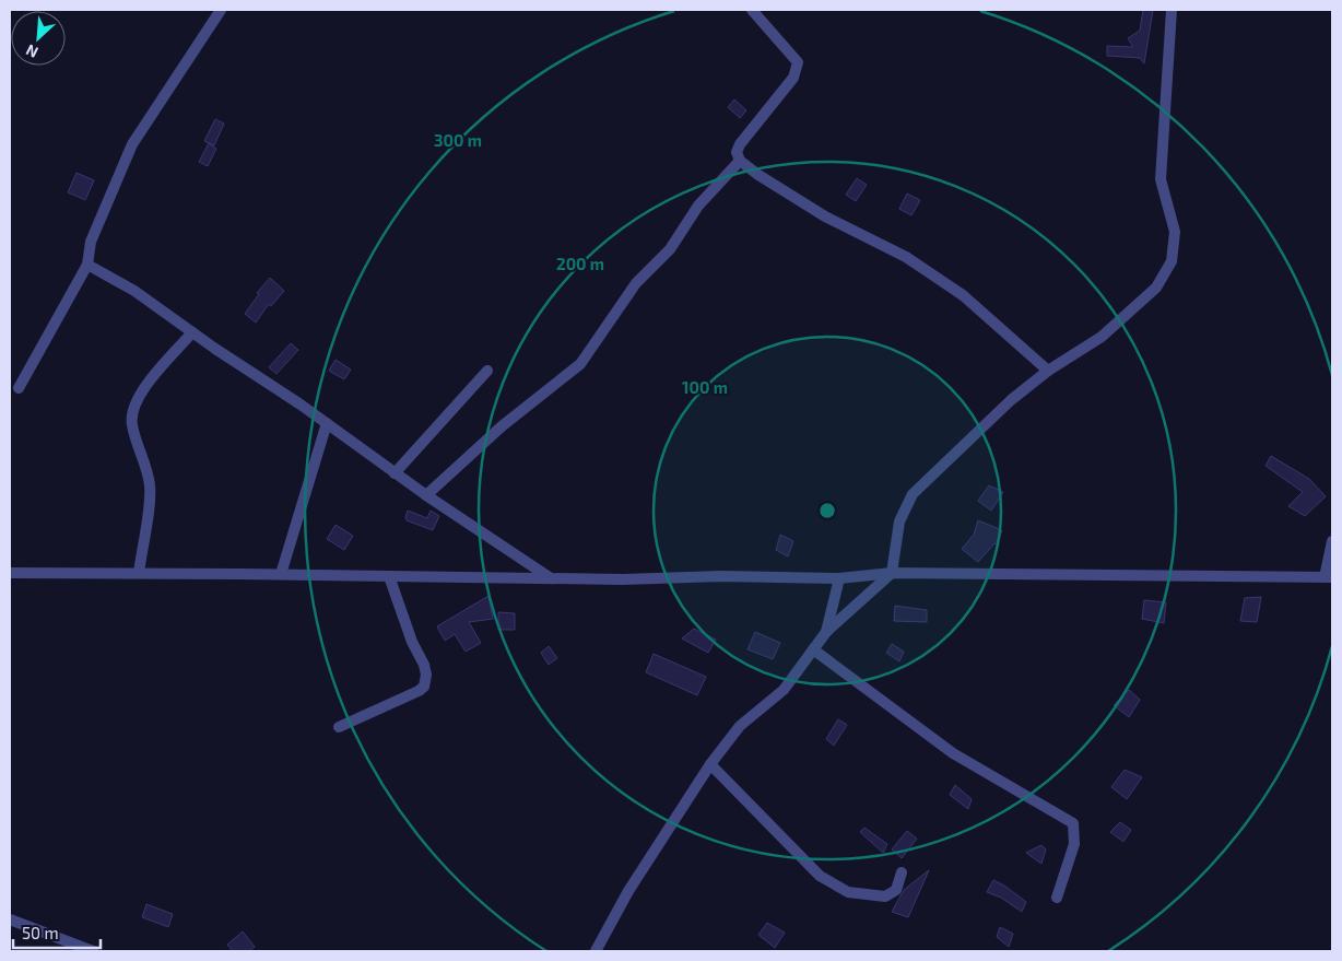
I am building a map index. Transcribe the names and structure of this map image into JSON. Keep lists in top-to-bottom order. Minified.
{"scale_bar":"50 m","north":"bottom left","rings":["300 m","200 m","100 m"]}
